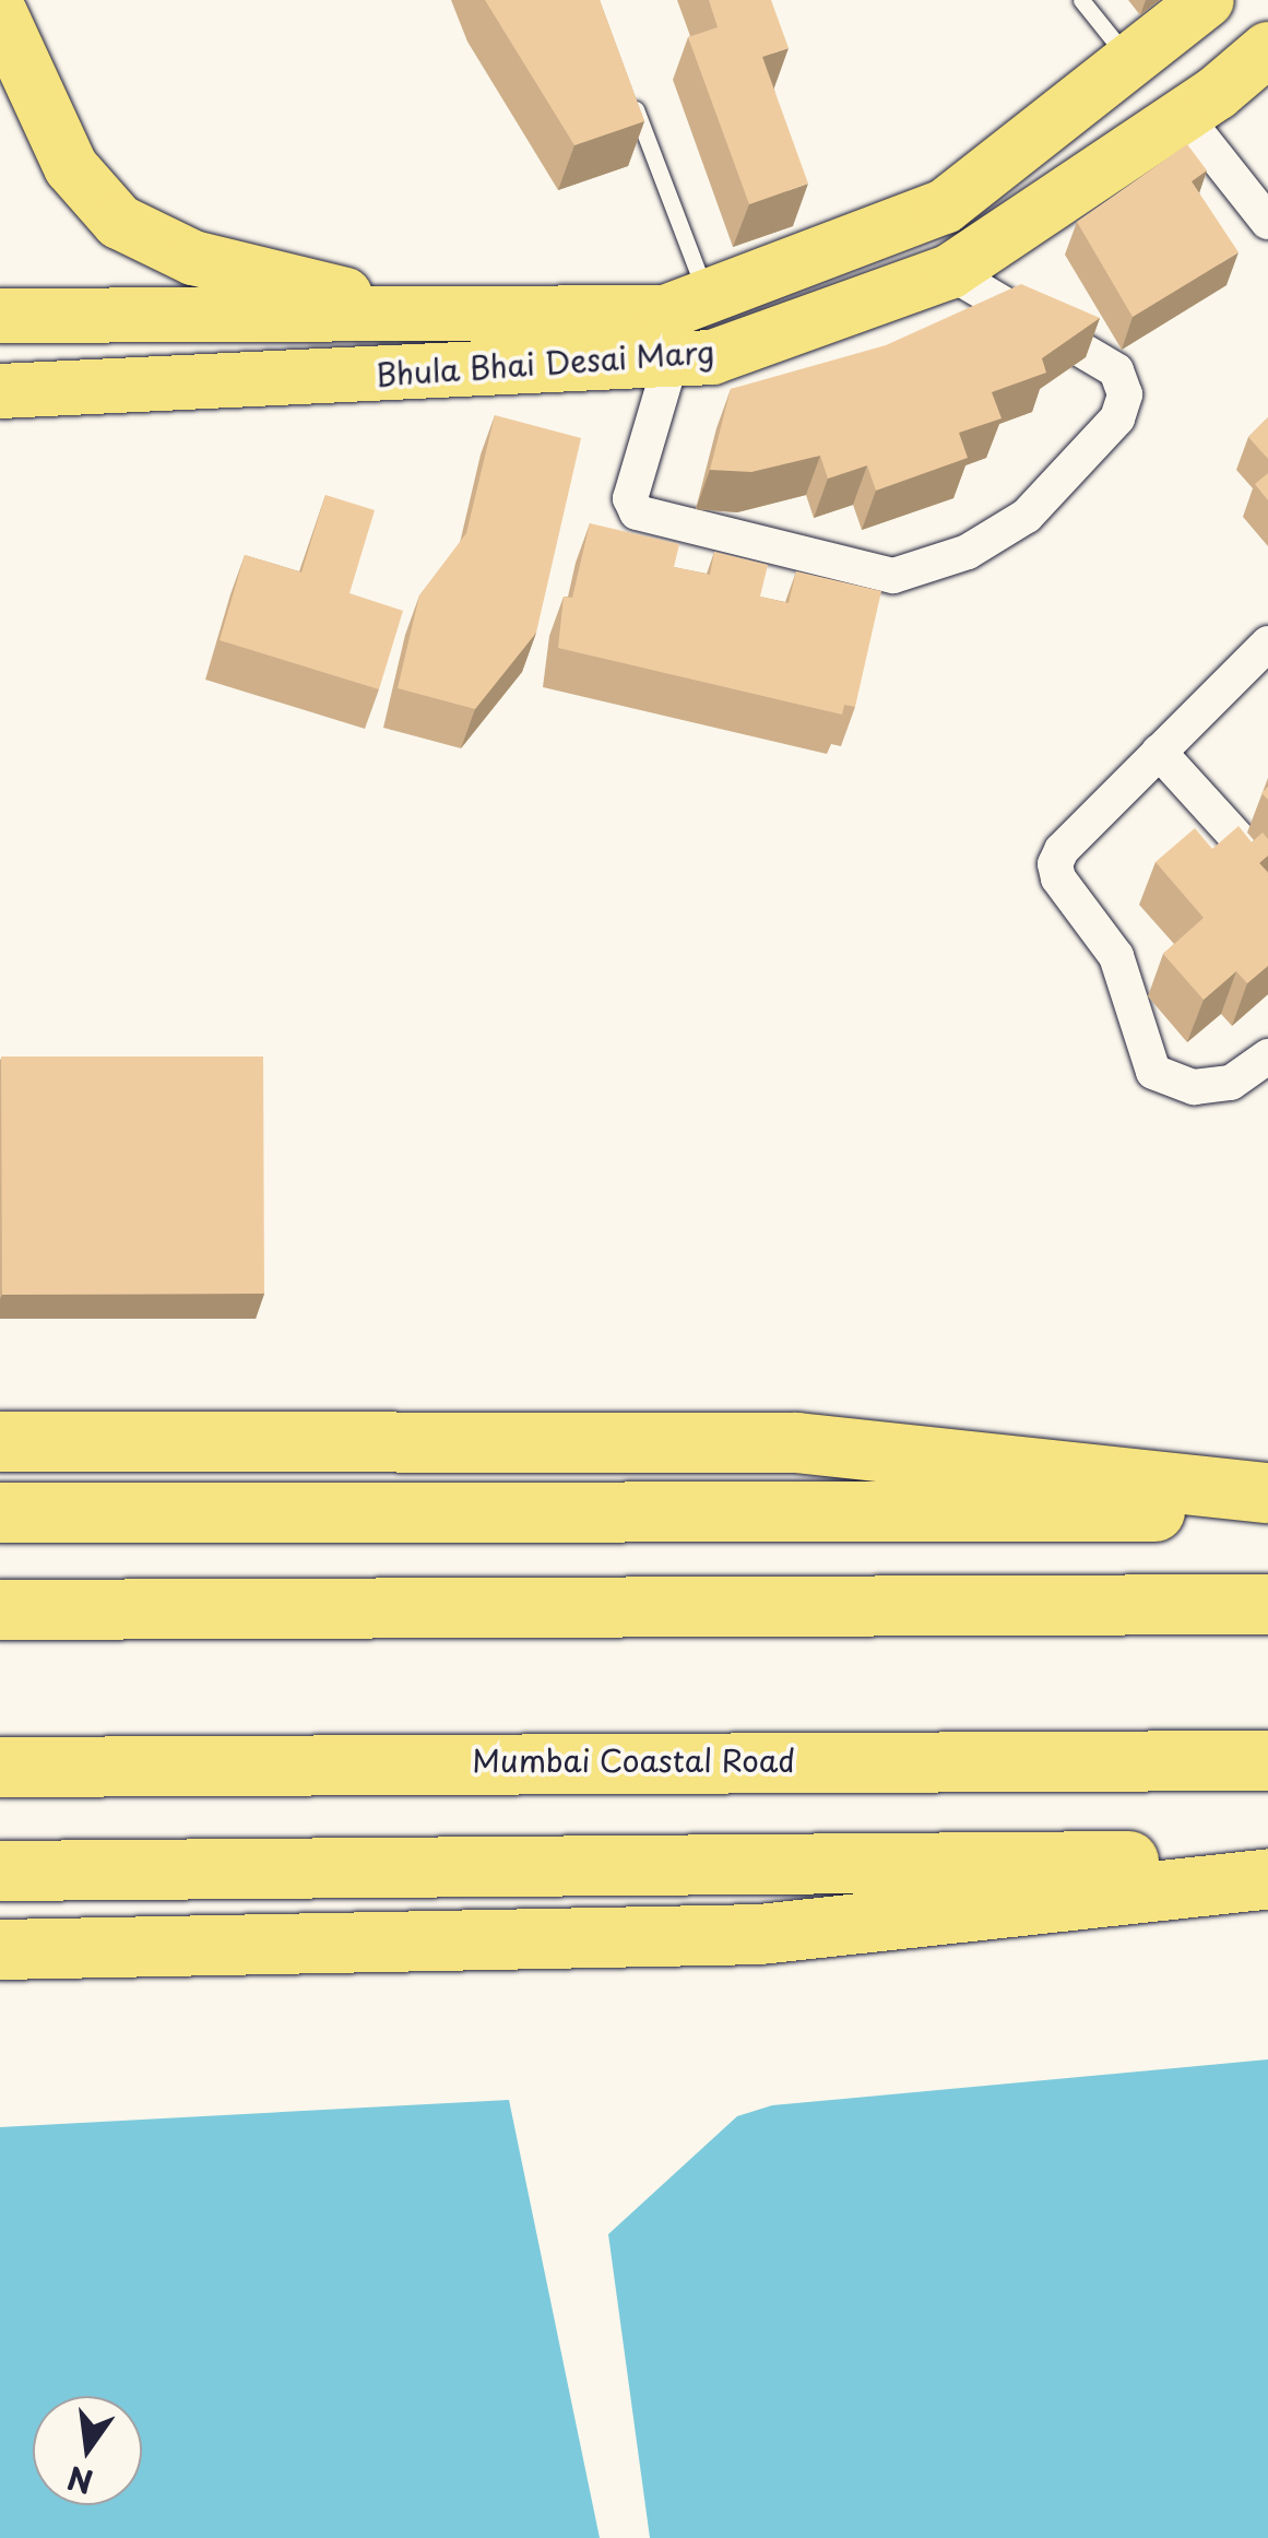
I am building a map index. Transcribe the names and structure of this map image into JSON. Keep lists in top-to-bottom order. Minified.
{"streets":{"highway":["Mumbai Coastal Road"],"main road":["Bhula Bhai Desai Marg"]},"north":"bottom"}
